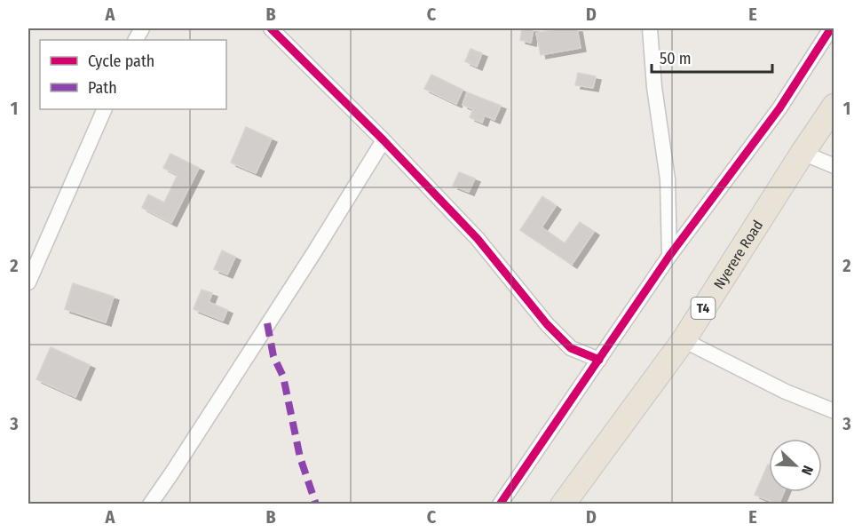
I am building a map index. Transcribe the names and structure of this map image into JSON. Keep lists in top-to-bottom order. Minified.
{"streets":{"highway":["Nyerere Road","T4"]},"legend":["Cycle path","Path"],"scale_bar":"50 m","north":"bottom right","grid":{"columns":["A","B","C","D","E"],"rows":["1","2","3"]}}
